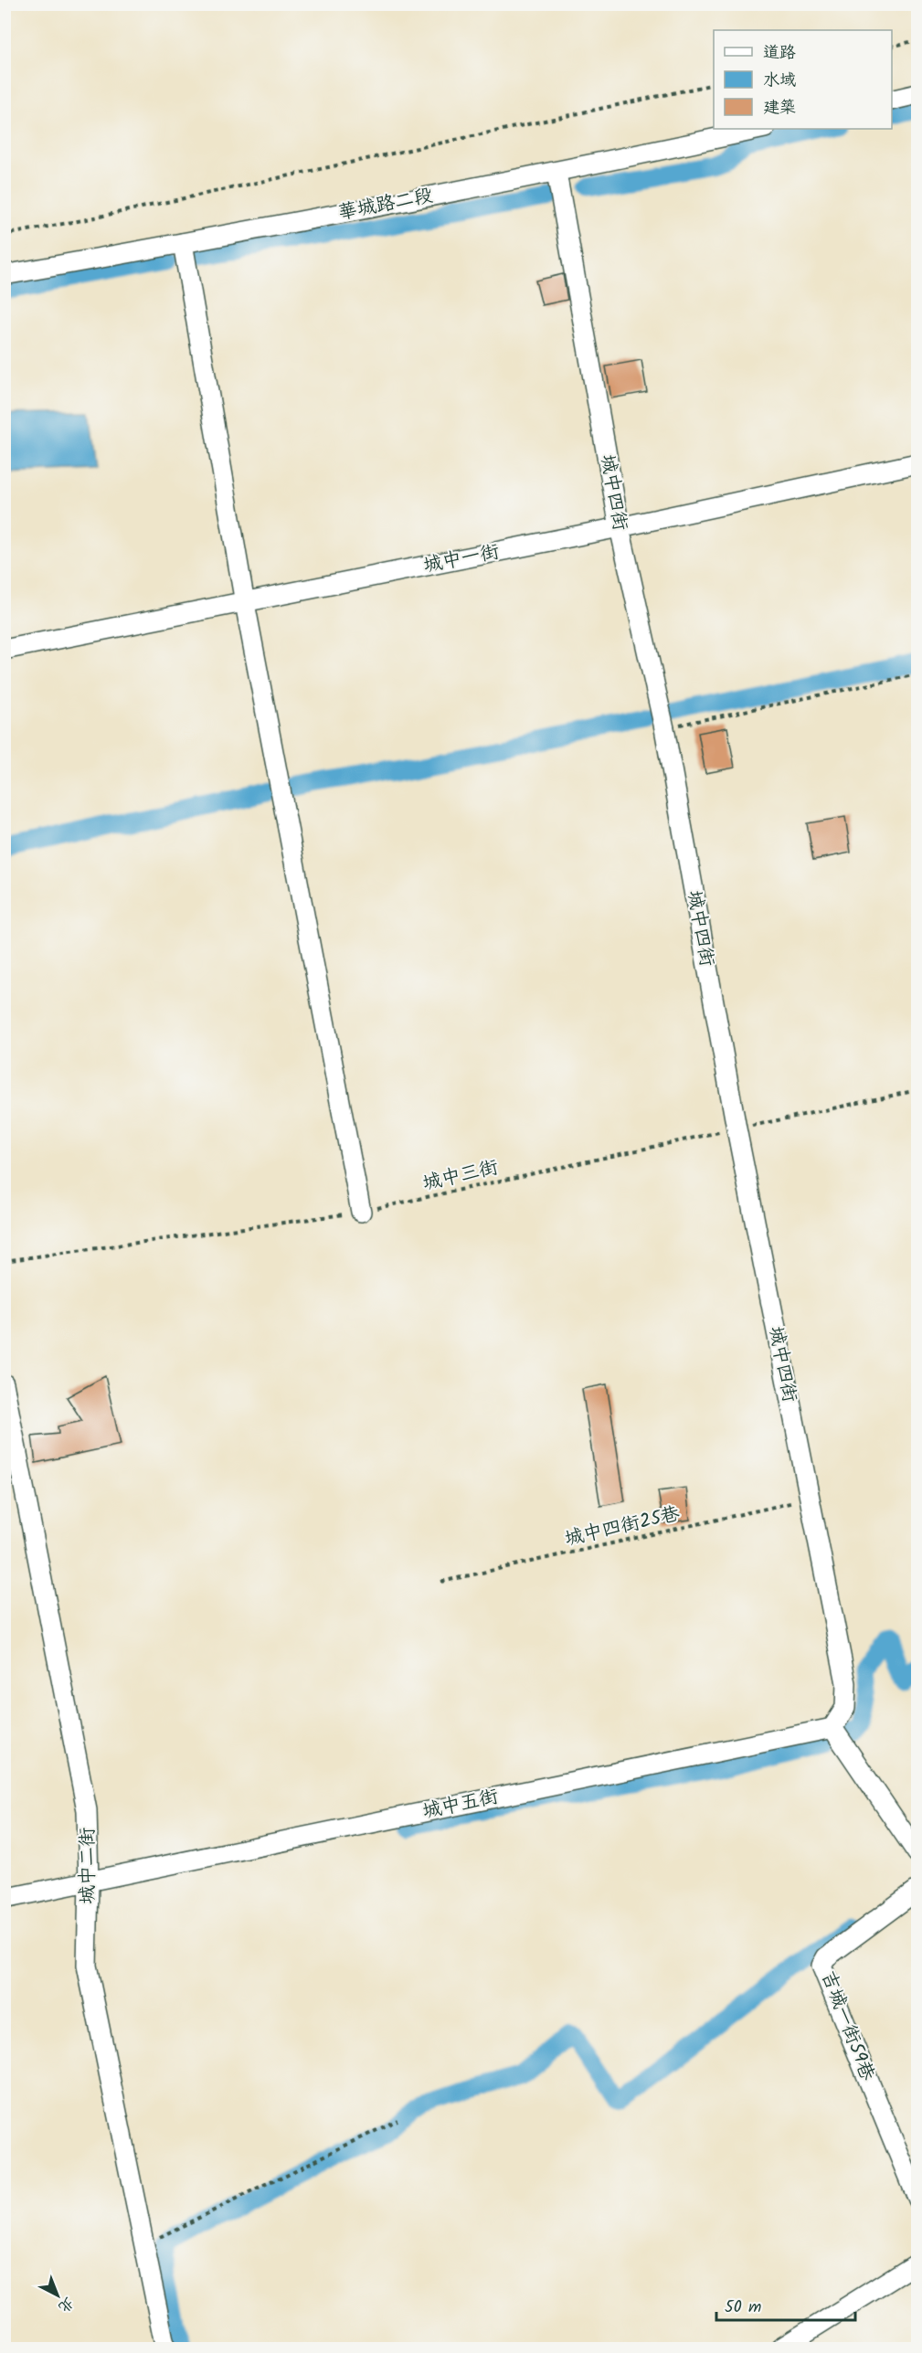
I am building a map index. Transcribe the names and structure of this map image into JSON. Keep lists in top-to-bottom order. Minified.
{"streets":{"street":["華城路二段","城中四街","城中一街","城中五街","城中二街","吉城一街59巷"],"path":["城中三街","城中四街25巷"]},"crossings":[["華城路二段","城中四街"],["城中四街","城中一街"],["城中四街","城中三街"],["城中四街","城中四街25巷"],["城中四街","城中五街"],["城中五街","城中二街"]],"legend":["道路","水域","建築"],"scale_bar":"50 m","north":"bottom right"}
